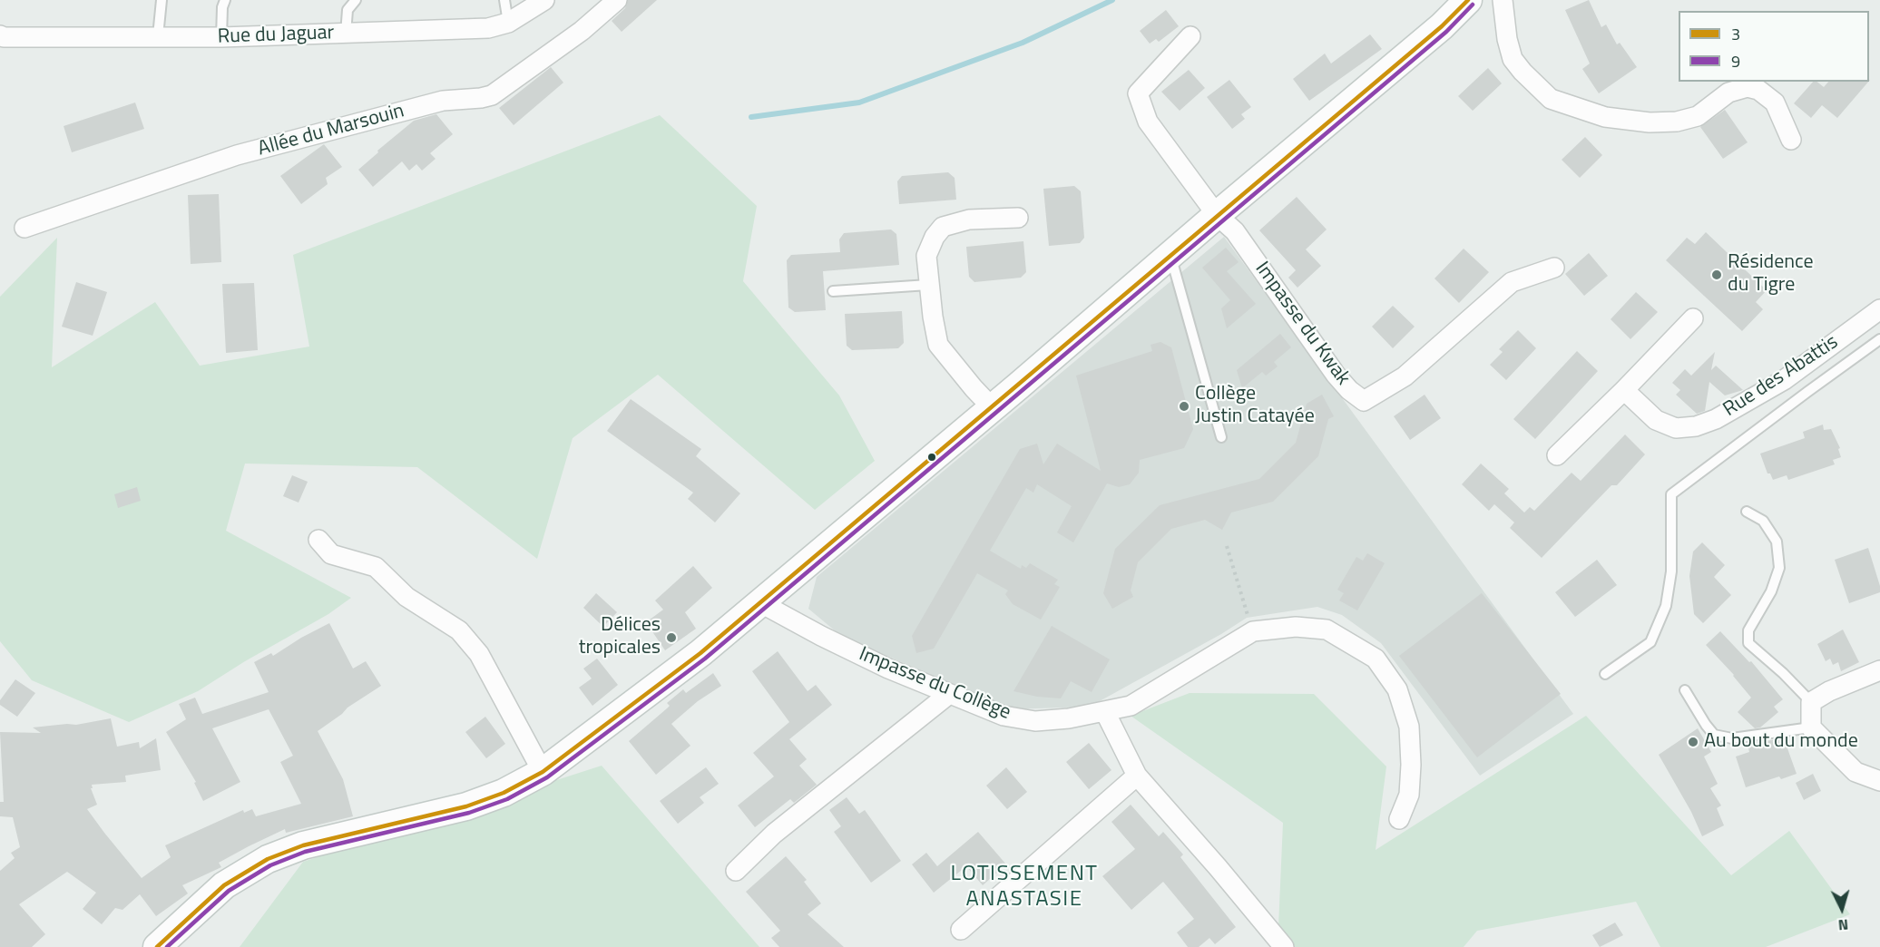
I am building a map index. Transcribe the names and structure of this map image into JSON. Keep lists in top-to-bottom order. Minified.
{"streets":{"street":["Rue du Jaguar","Allée du Marsouin","Impasse du Kwak","Rue des Abattis","Impasse du Collège"]},"districts":["LOTISSEMENT ANASTASIE"],"places":["Résidence du Tigre","Collège Justin Catayée","Délices tropicales","Au bout du monde"],"lines":["transit line 3","transit line 9"],"legend":["3","9"],"north":"bottom"}
